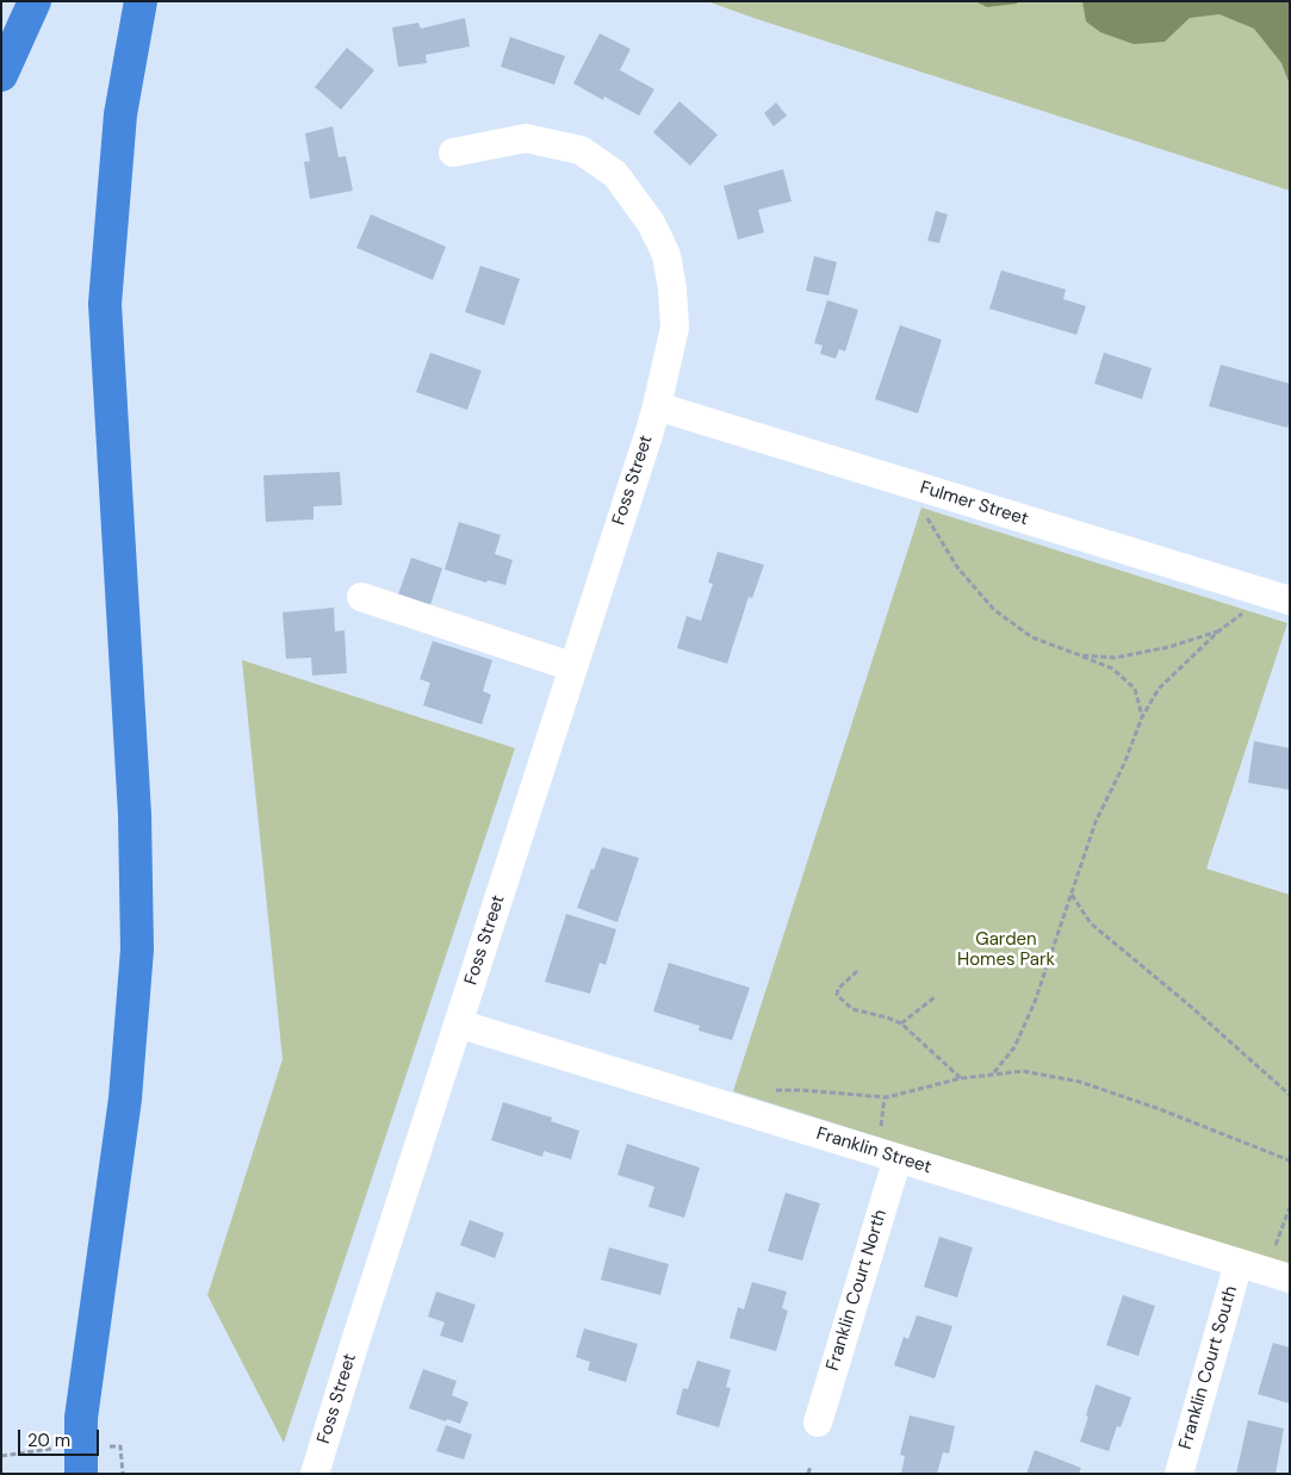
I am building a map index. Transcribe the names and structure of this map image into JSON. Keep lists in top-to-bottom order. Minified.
{"streets":{"street":["Foss Street","Fulmer Street","Franklin Street","Franklin Court North","Franklin Court South"]},"crossings":[["Foss Street","Fulmer Street"],["Foss Street","Franklin Street"],["Franklin Street","Franklin Court North"],["Franklin Street","Franklin Court South"]],"parks":["Garden Homes Park"],"scale_bar":"20 m"}
